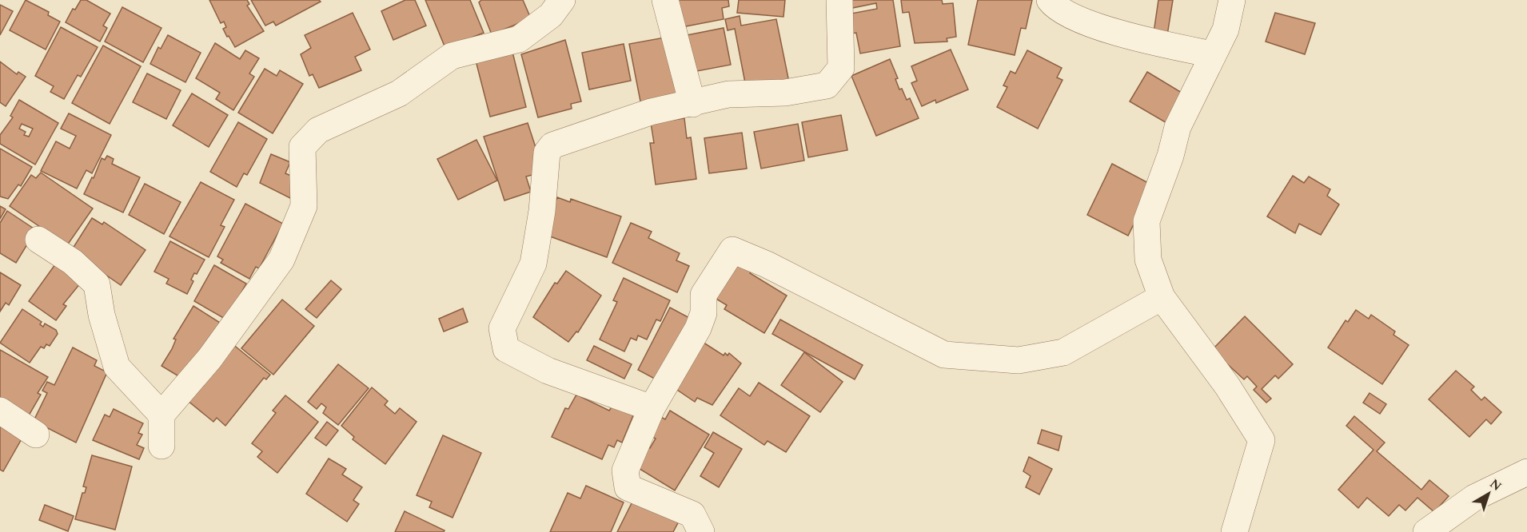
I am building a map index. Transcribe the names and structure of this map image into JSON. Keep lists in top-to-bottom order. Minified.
{"north":"top right"}
